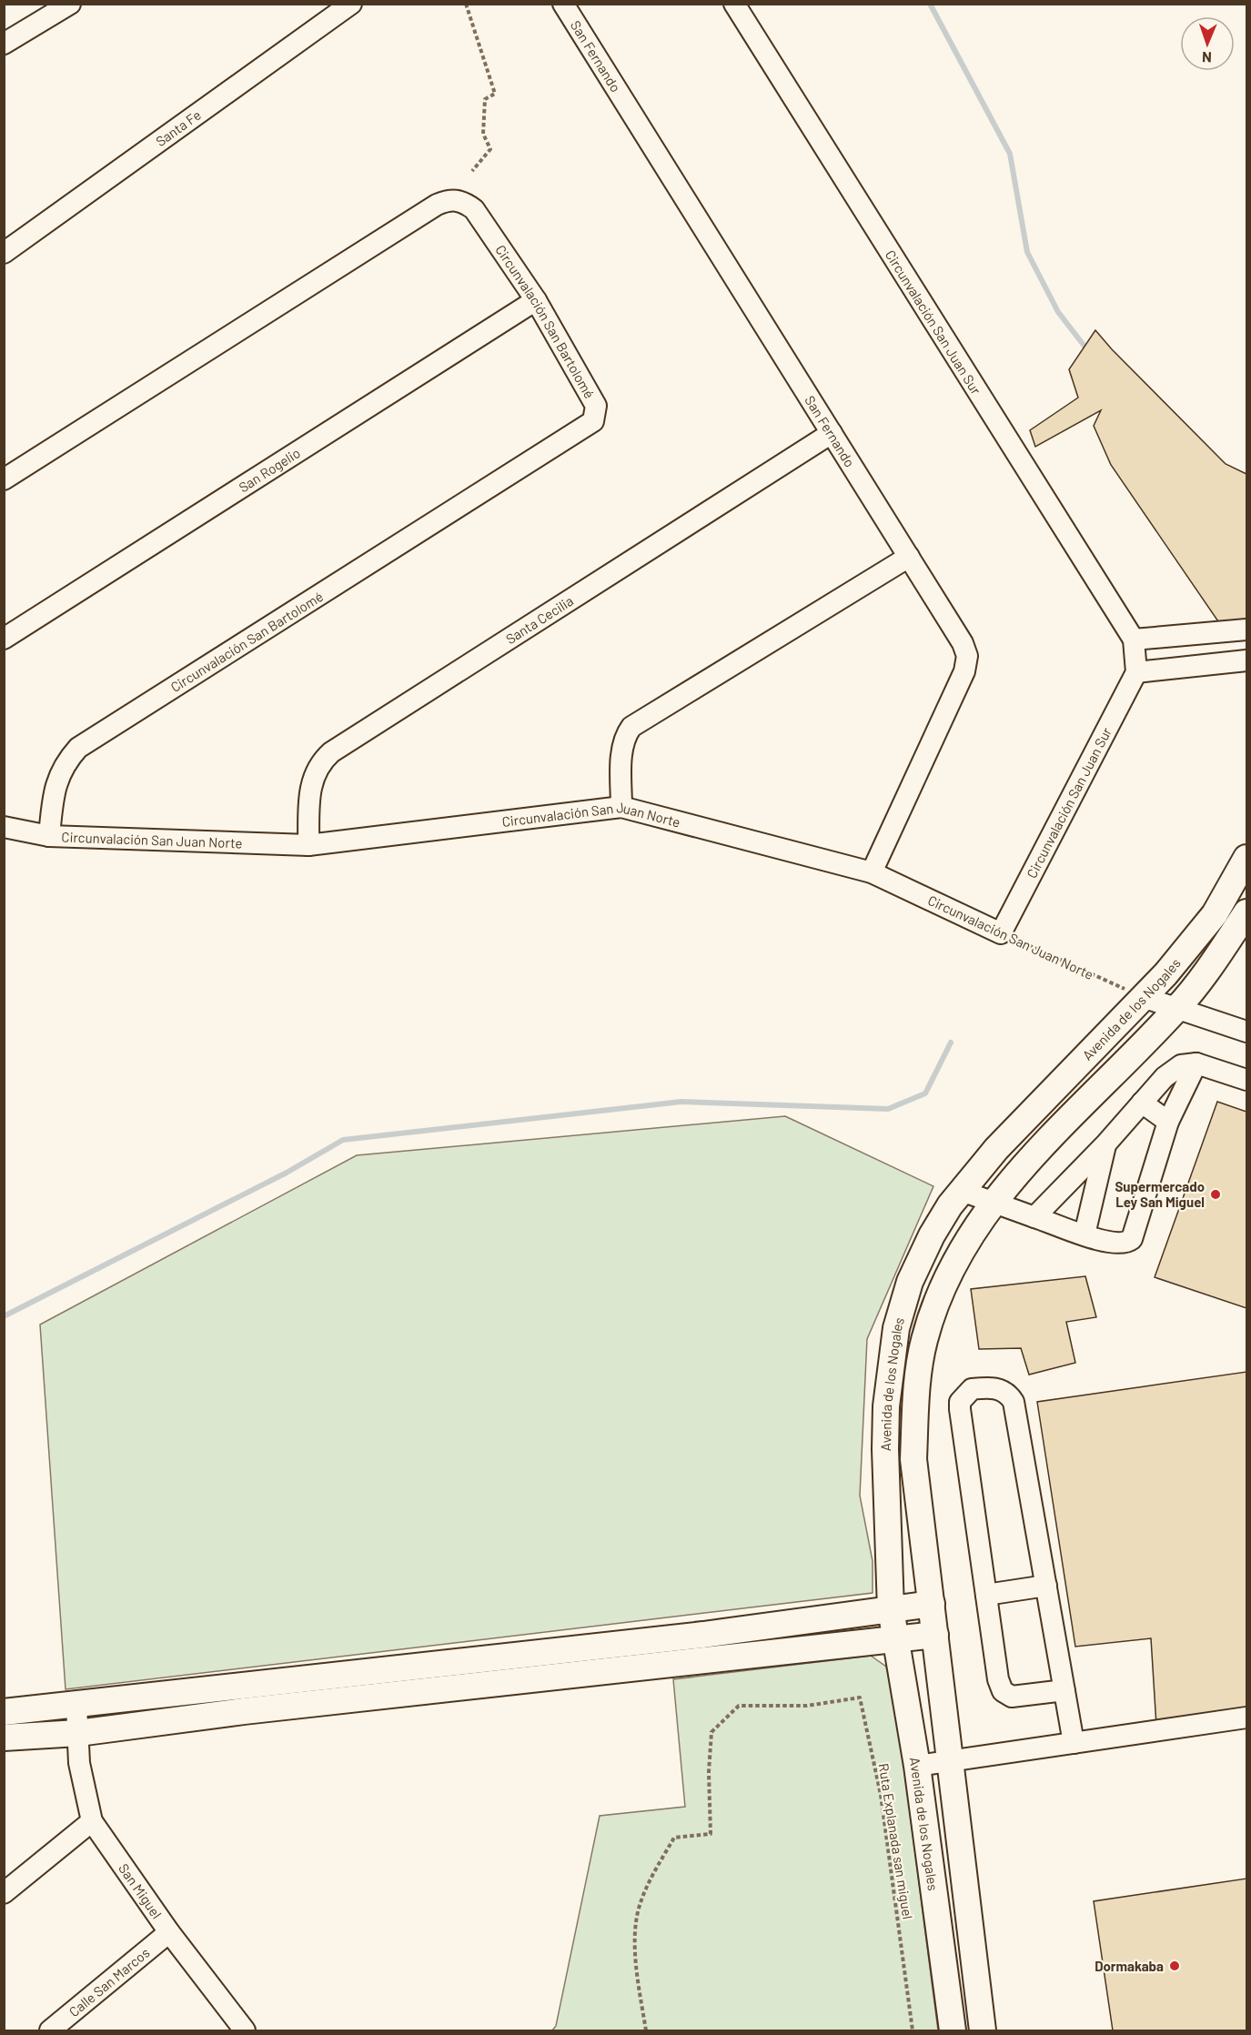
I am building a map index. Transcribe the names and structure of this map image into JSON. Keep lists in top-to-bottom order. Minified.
{"streets":{"main road":["Avenida de los Nogales"],"street":["San Fernando","Santa Fe","Circunvalación San Bartolomé","Circunvalación San Juan Sur","San Rogelio","Santa Cecilia","Circunvalación San Juan Norte","San Miguel","Calle San Marcos"],"path":["Ruta Explanada san miguel"]},"crossings":[["San Fernando","Santa Cecilia"],["San Fernando","Circunvalación San Juan Norte"],["Circunvalación San Bartolomé","San Rogelio"],["Circunvalación San Bartolomé","Circunvalación San Juan Norte"],["Circunvalación San Juan Sur","Circunvalación San Juan Norte"],["Santa Cecilia","Circunvalación San Juan Norte"],["Circunvalación San Juan Norte","Avenida de los Nogales"],["San Miguel","Calle San Marcos"]],"places":["Supermercado Ley San Miguel","Dormakaba"],"north":"bottom"}
